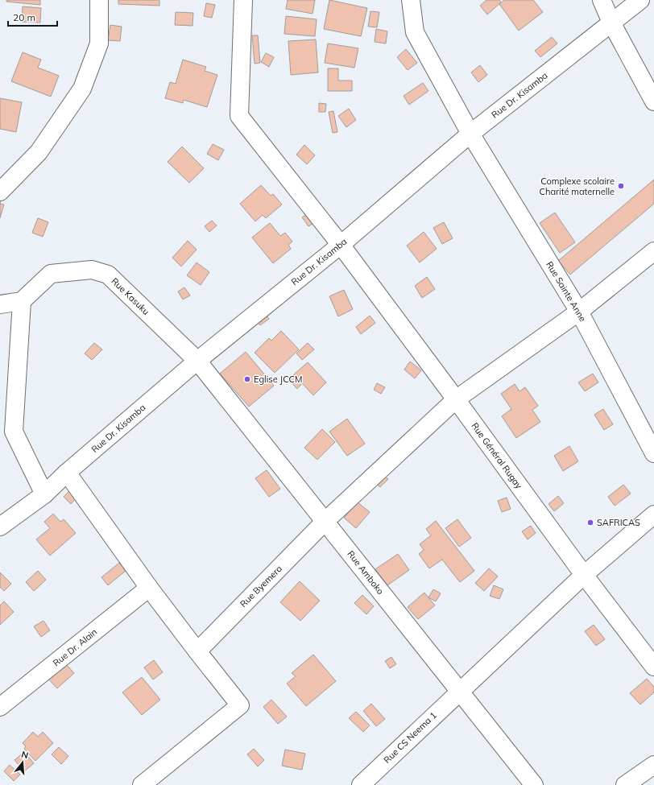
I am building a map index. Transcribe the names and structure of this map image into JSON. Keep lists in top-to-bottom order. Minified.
{"streets":{"street":["Rue Dr. Kisamba","Rue Sainte Anne","Rue Kasuku","Rue Général Rugay","Rue Amboko","Rue Byemera","Rue Dr. Alain","Rue CS Neema 1"]},"crossings":[["Rue Dr. Kisamba","Rue Sainte Anne"],["Rue Dr. Kisamba","Rue Kasuku"],["Rue Dr. Kisamba","Rue Général Rugay"],["Rue Dr. Kisamba","Rue Amboko"],["Rue Sainte Anne","Rue Byemera"],["Rue Kasuku","Rue Amboko"],["Rue Général Rugay","Rue Byemera"],["Rue Général Rugay","Rue CS Neema 1"],["Rue Amboko","Rue Byemera"],["Rue Amboko","Rue CS Neema 1"]],"places":["Complexe scolaire Charité maternelle","Eglise JCCM","SAFRICAS"],"scale_bar":"20 m","north":"top"}
